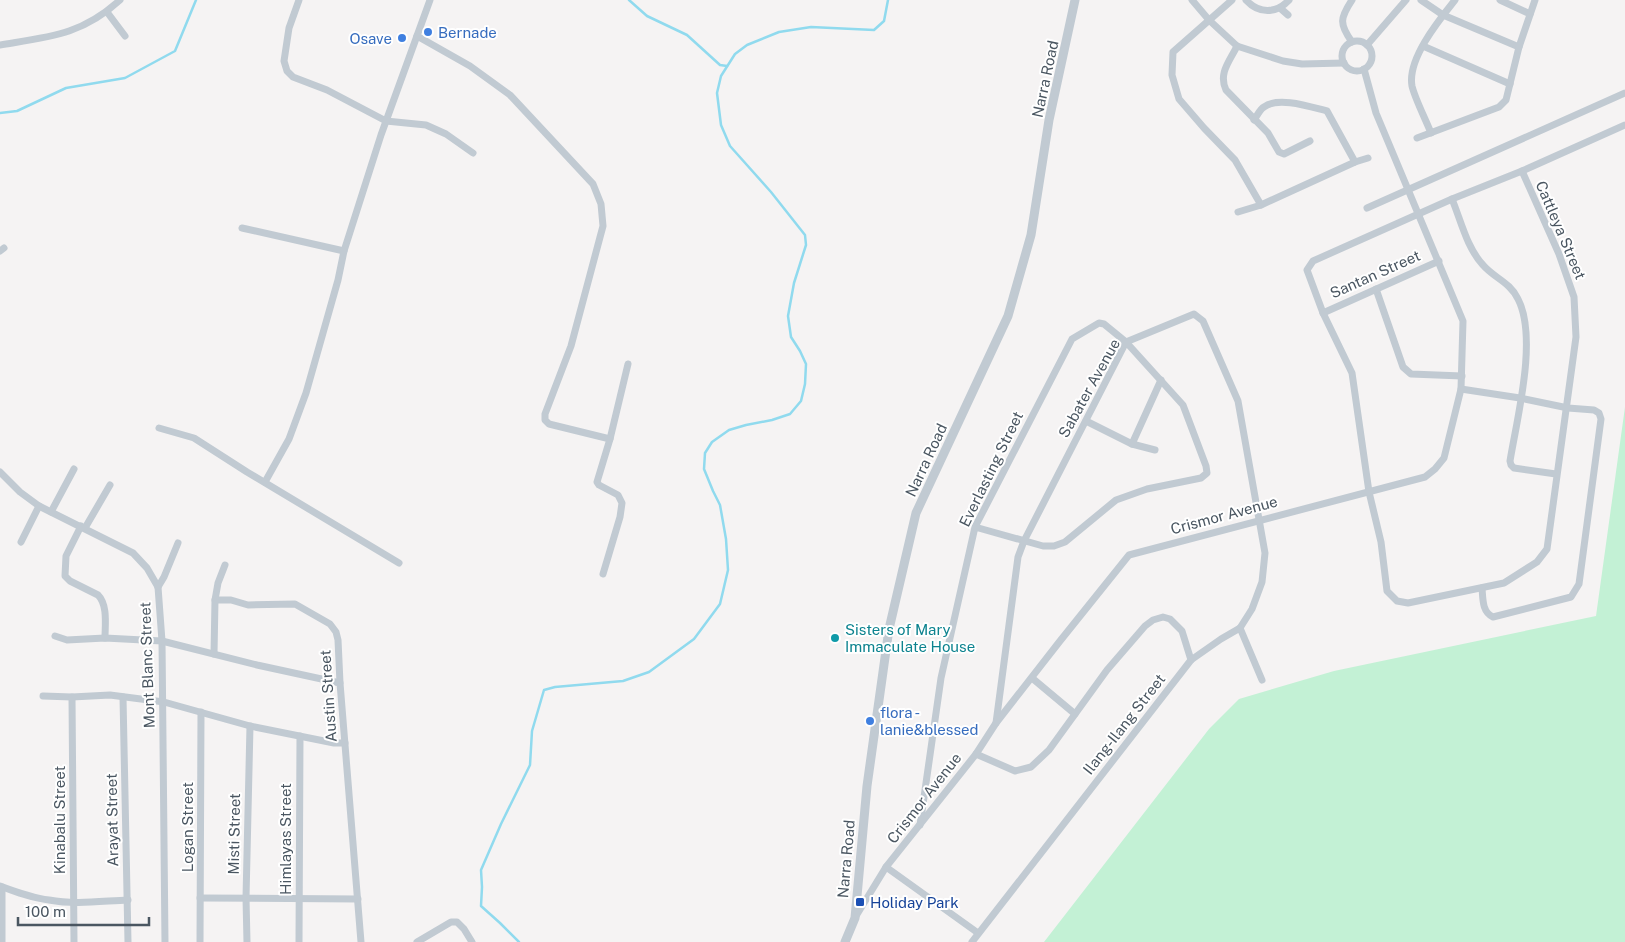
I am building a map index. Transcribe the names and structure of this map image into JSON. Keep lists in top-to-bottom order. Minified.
{"streets":{"street":["Narra Road","Cattleya Street","Santan Street","Sabater Avenue","Everlasting Street","Crismor Avenue","Mont Blanc Street","Austin Street","Ilang-Ilang Street","Kinabalu Street","Arayat Street","Logan Street","Misti Street","Himlayas Street"]},"crossings":[["Narra Road","Crismor Avenue"],["Cattleya Street","Santan Street"],["Cattleya Street","Crismor Avenue"],["Santan Street","Crismor Avenue"],["Sabater Avenue","Everlasting Street"],["Sabater Avenue","Crismor Avenue"],["Sabater Avenue","Ilang-Ilang Street"],["Everlasting Street","Crismor Avenue"],["Crismor Avenue","Ilang-Ilang Street"]],"places":{"other":["Bernade","Osave","Sisters of Mary Immaculate House","flora - lanie&blessed"],"transit":["Holiday Park"]},"scale_bar":"100 m"}
